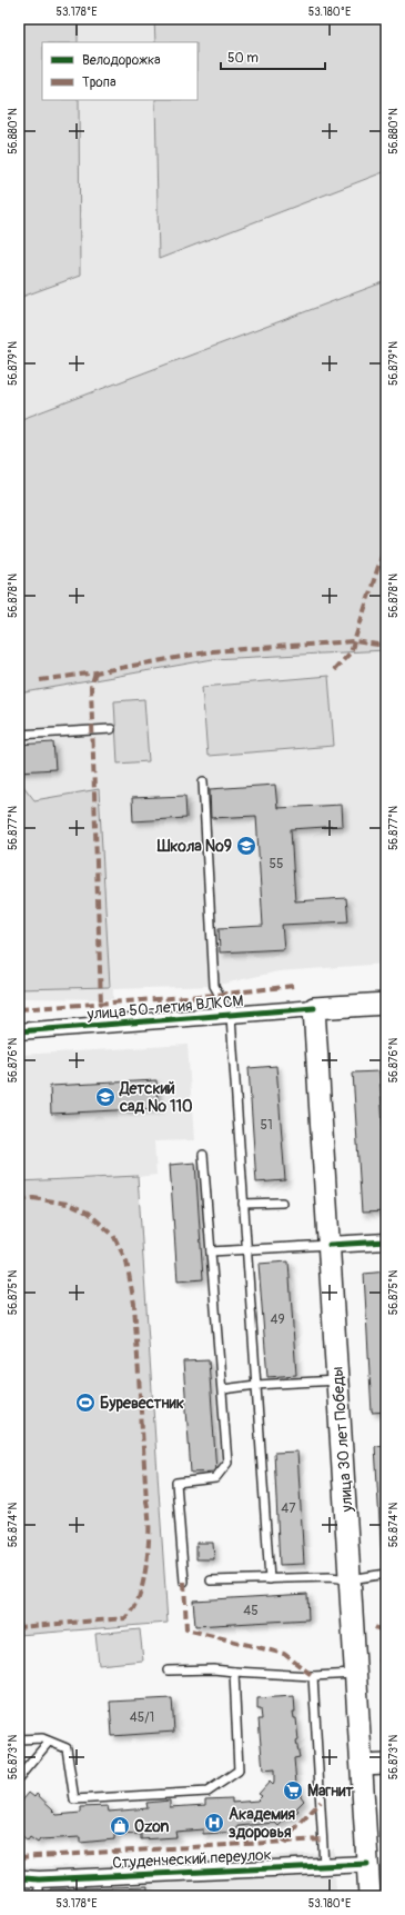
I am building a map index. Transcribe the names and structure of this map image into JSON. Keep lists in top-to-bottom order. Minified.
{"streets":{"main road":["улица 50-летия ВЛКСМ","улица 30 лет Победы"],"street":["Студенческий переулок"]},"crossings":[["улица 50-летия ВЛКСМ","улица 30 лет Победы"],["улица 30 лет Победы","Студенческий переулок"]],"places":{"school or university":["Школа №9","Детский сад № 110"],"sports":["Буревестник"],"supermarket":["Магнит"],"hospital":["Академия здоровья"],"shop":["Ozon"]},"house_numbers":["55","51","49","47","45","45/1"],"legend":["Велодорожка","Тропа"],"scale_bar":"50 m","coordinates":["53.178°E","53.180°E","56.880°N","56.879°N","56.878°N","56.877°N","56.876°N","56.875°N","56.874°N","56.873°N"]}
